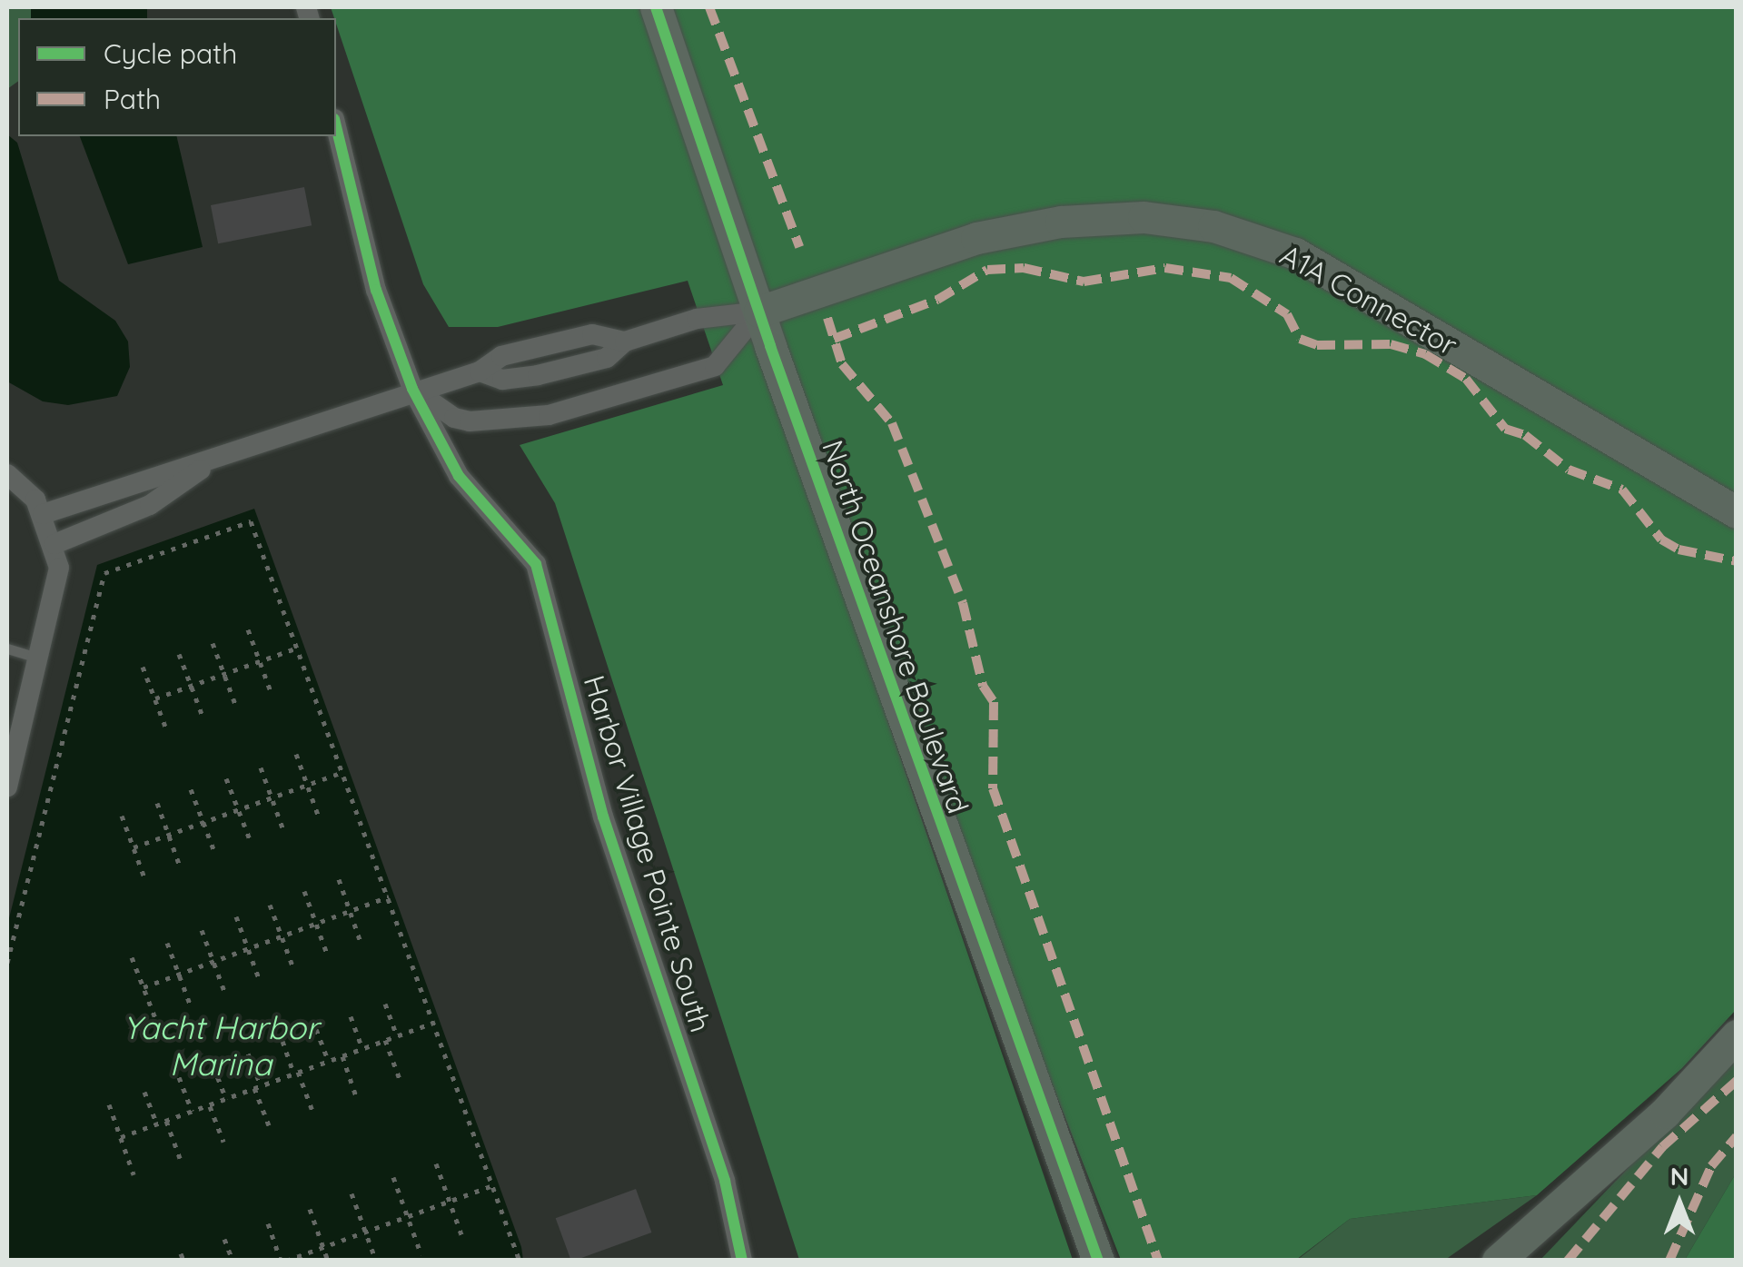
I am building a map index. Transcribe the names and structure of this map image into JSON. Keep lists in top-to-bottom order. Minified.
{"streets":{"main road":["A1A Connector","North Oceanshore Boulevard"],"street":["Harbor Village Pointe South"]},"crossings":[["A1A Connector","North Oceanshore Boulevard"]],"water":["Yacht Harbor Marina"],"legend":["Cycle path","Path"],"north":"top"}
